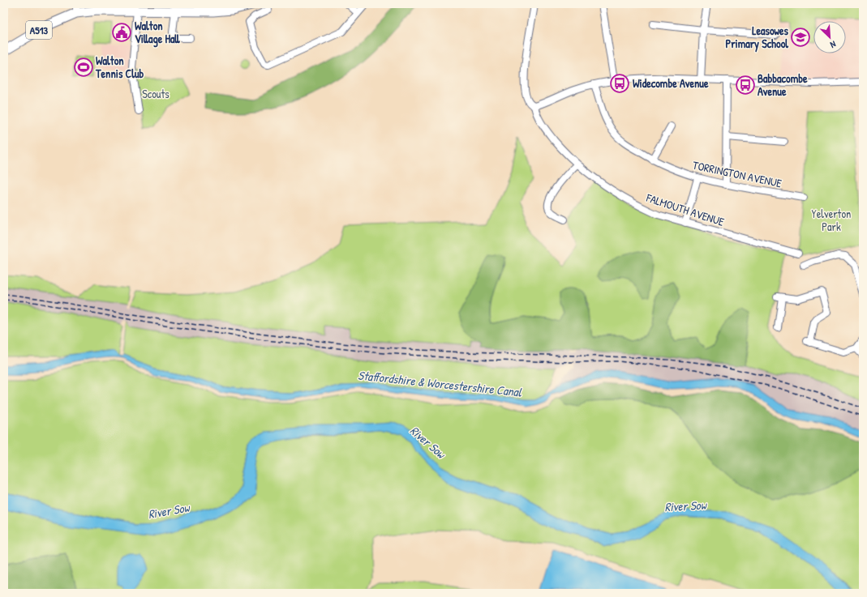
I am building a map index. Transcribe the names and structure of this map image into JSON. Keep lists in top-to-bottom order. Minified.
{"streets":{"highway":["A513"],"street":["TORRINGTON AVENUE","FALMOUTH AVENUE"]},"water":["Staffordshire & Worcestershire Canal","River Sow"],"parks":["Scouts","Yelverton Park"],"places":{"public building":["Walton Village Hall"],"school or university":["Leasowes Primary School"],"sports":["Walton Tennis Club"],"bus stop":["Widecombe Avenue","Babbacombe Avenue"]},"north":"bottom right"}
